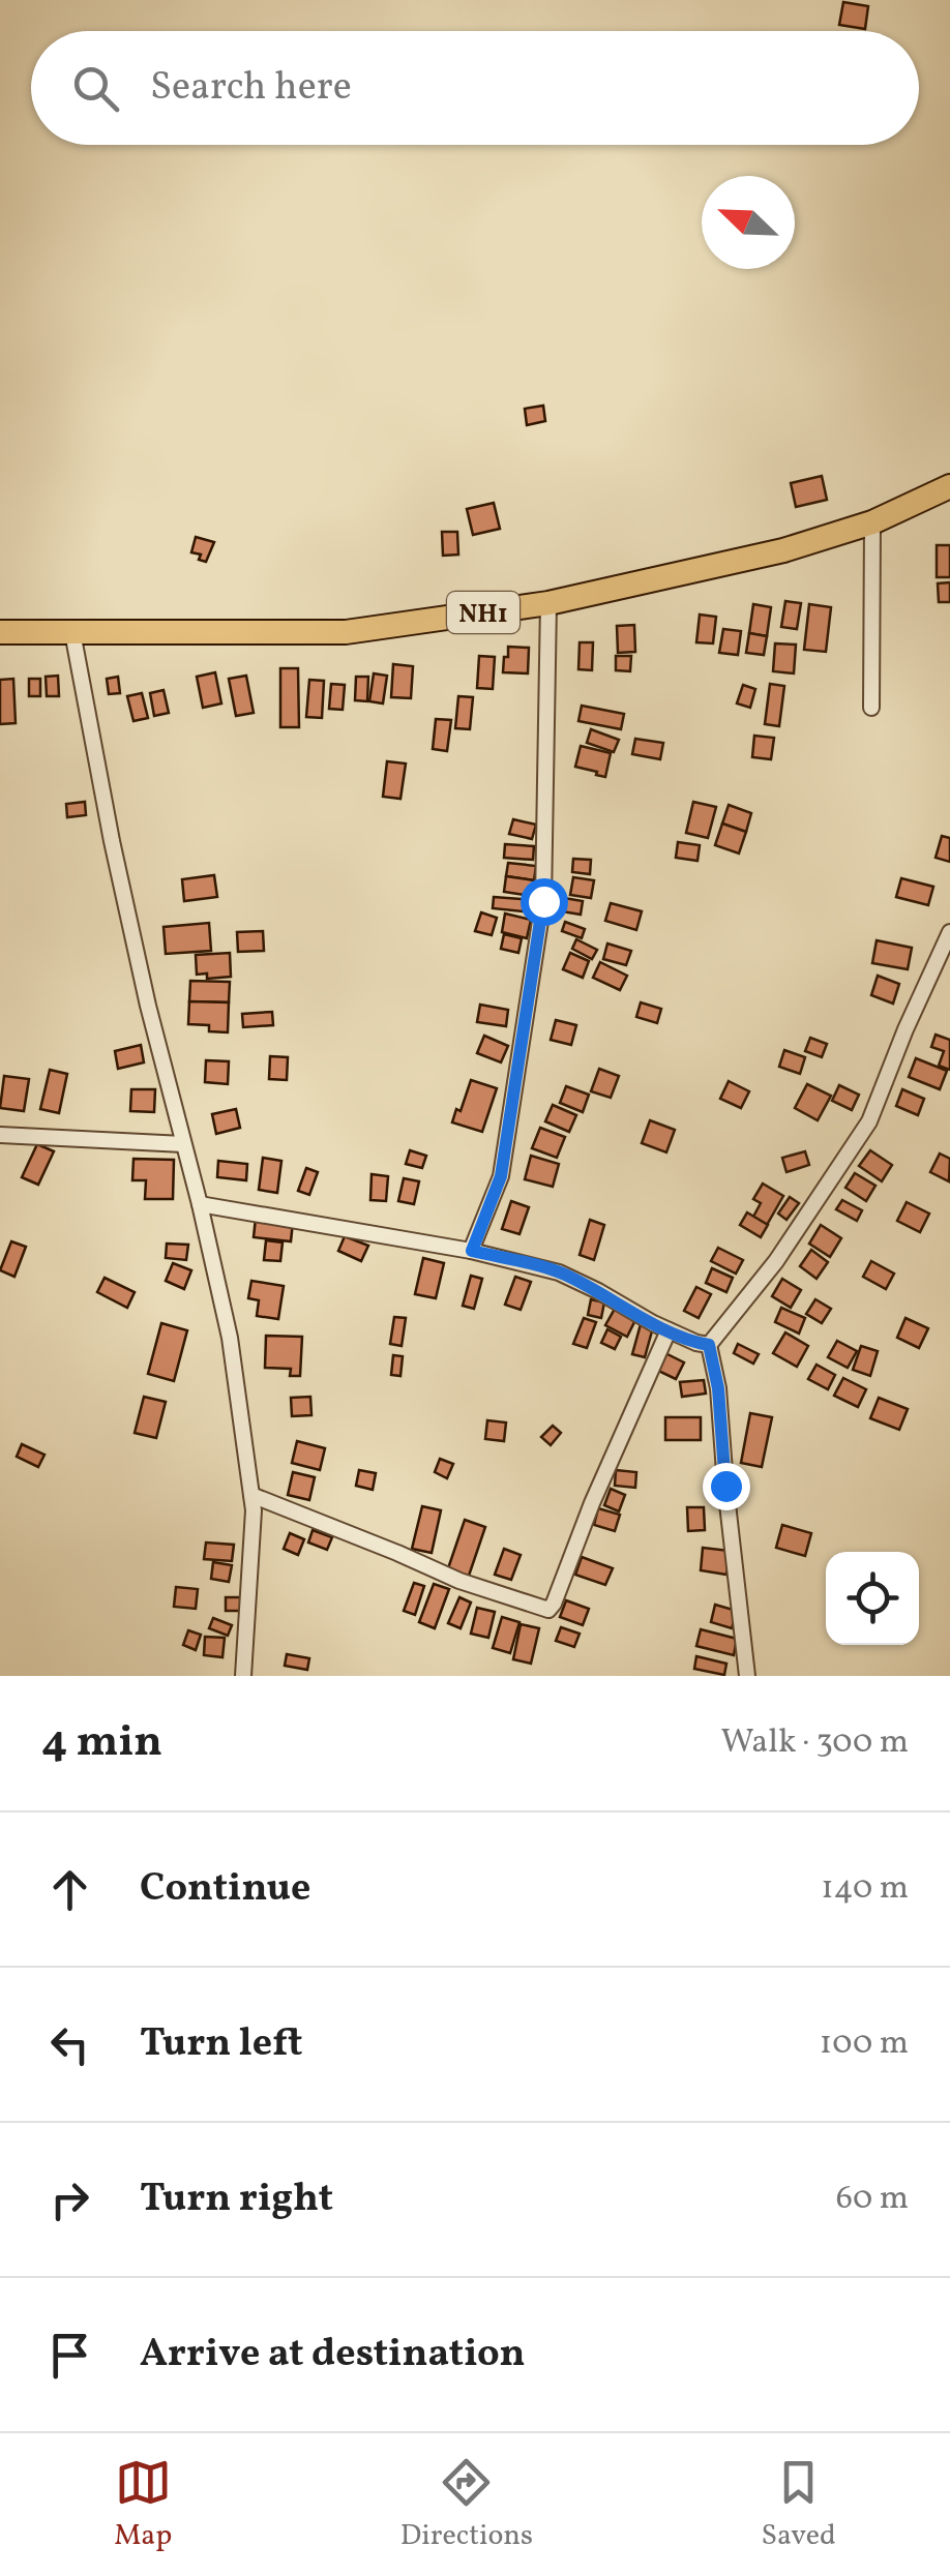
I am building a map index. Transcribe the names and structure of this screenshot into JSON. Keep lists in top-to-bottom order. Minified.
{"streets":{"highway":["NH1"]},"north":"top left","page":{"search":"Search here","heading":["4 min","Walk · 300 m"],"list":[["Continue","140 m"],["Turn left","100 m"],["Turn right","60 m"],"Arrive at destination"],"nav":["Map","Directions","Saved"]}}
